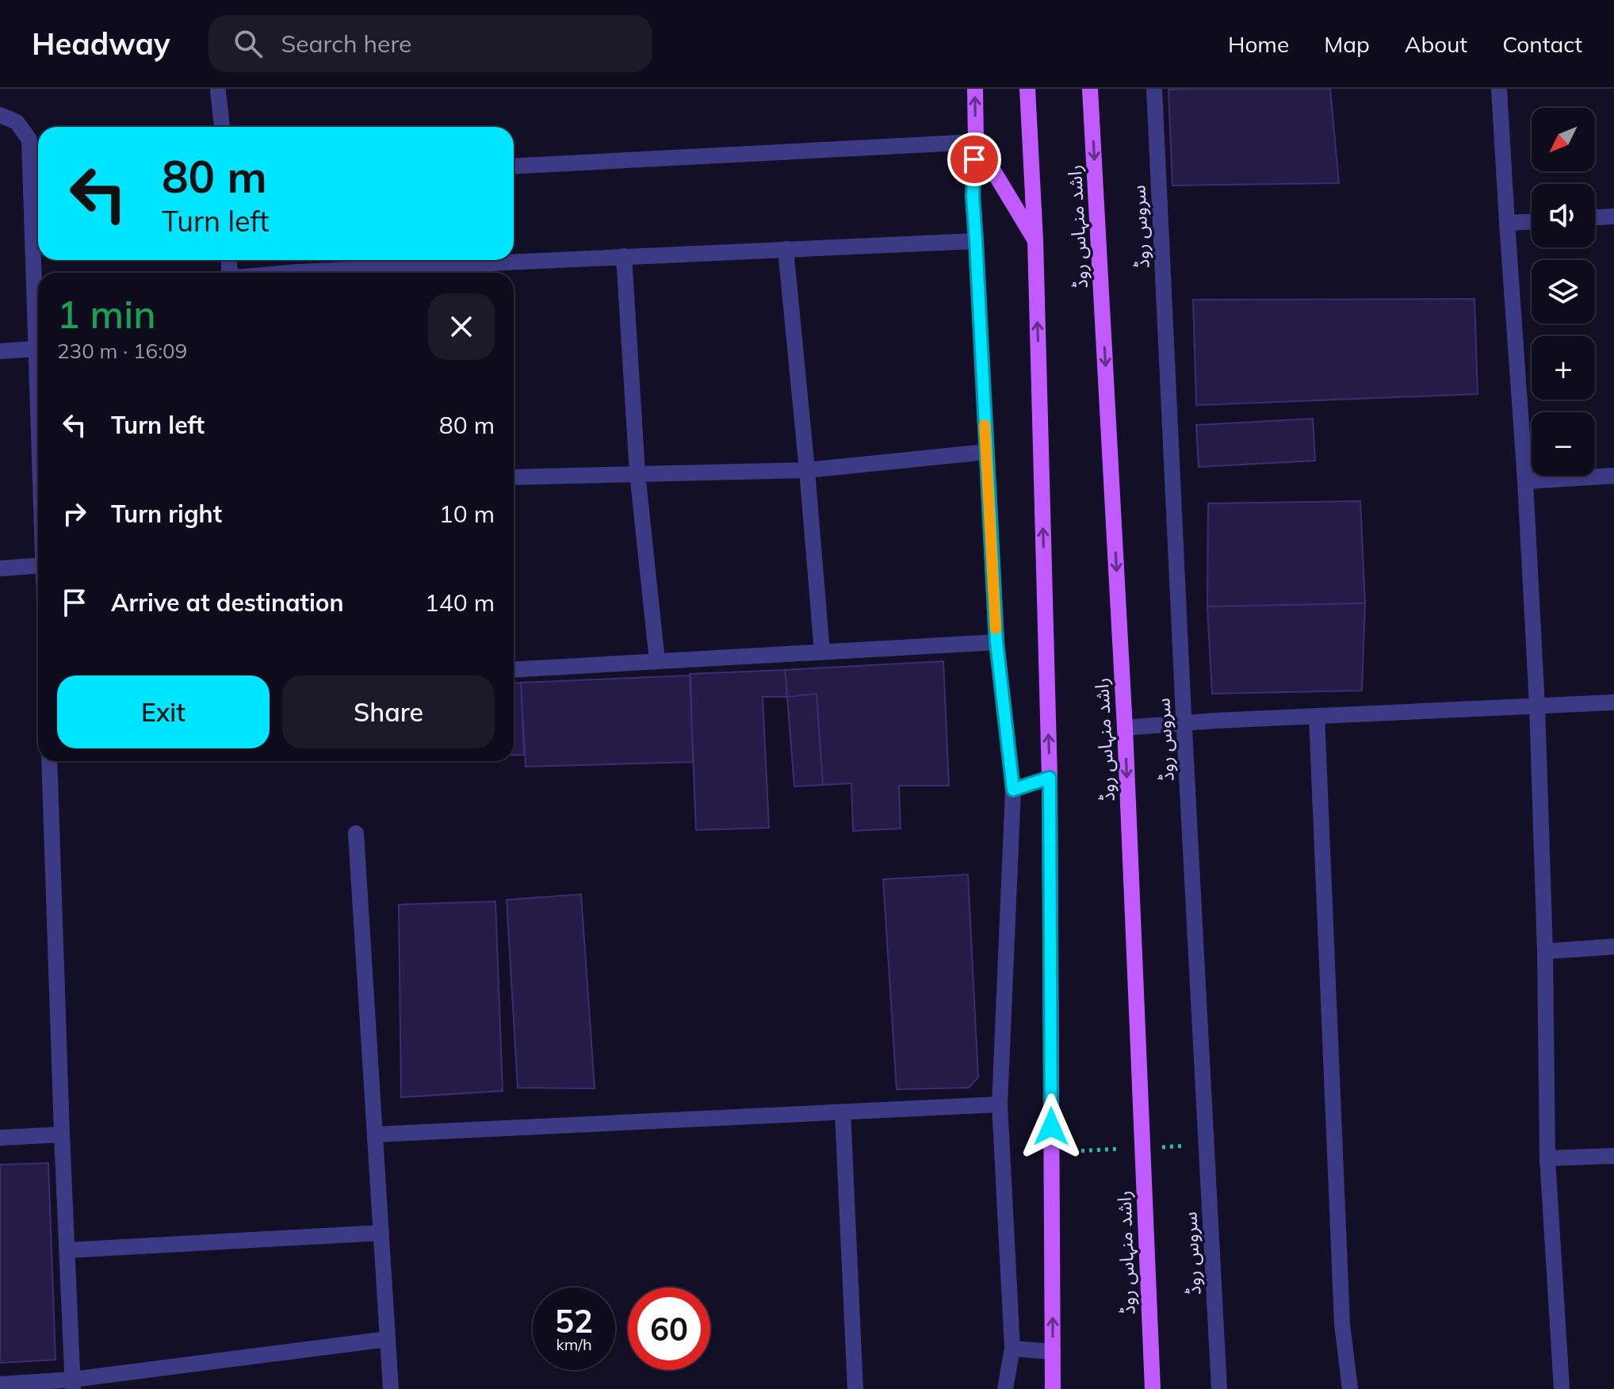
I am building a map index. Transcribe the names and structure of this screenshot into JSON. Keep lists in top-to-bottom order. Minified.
{"streets":{"main road":["راشد منہاس روڈ"],"street":["سروس روڈ"]},"north":"bottom left","page":{"header":"Headway","search":"Search here","nav":["Home","Map","About","Contact"],"map_buttons":["+","−"],"turn":["80 m","Turn left"],"heading":["1 min","230 m · 16:09"],"list":[{"name":"Turn left","value":"80 m"},{"name":"Turn right","value":"10 m"},{"name":"Arrive at destination","value":"140 m"}],"buttons":["Exit","Share"],"speed":"52 km/h","limit":"60"}}
